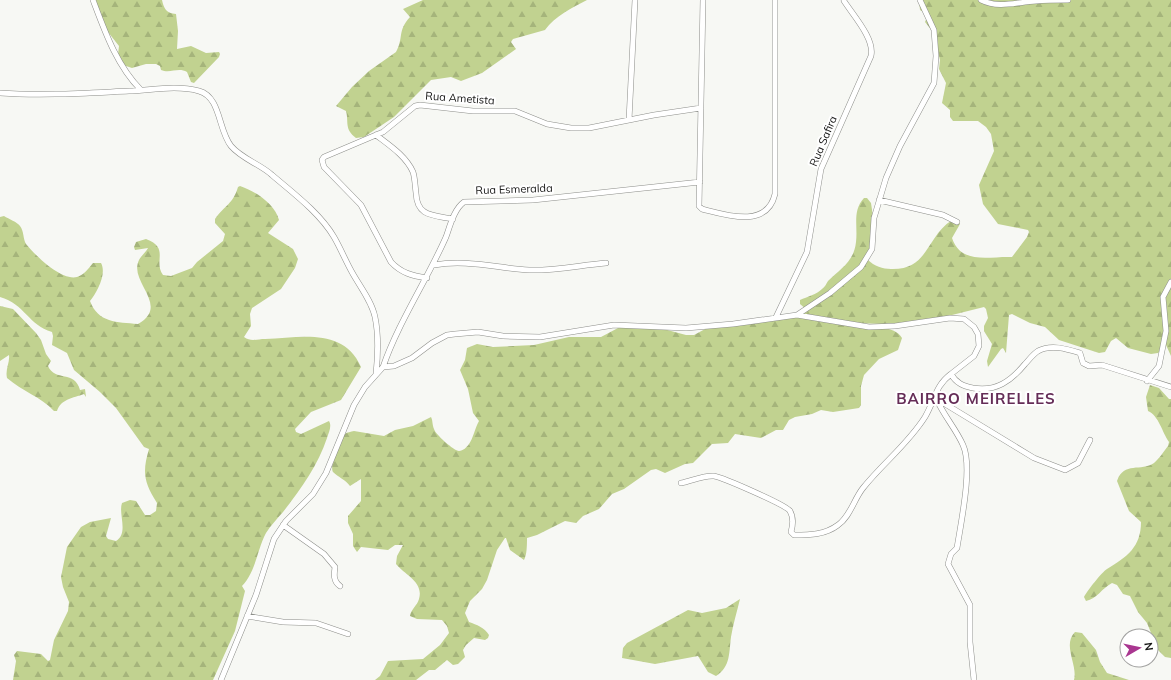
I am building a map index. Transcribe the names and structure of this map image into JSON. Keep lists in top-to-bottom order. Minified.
{"streets":{"street":["Rua Ametista","Rua Safira","Rua Esmeralda"]},"crossings":[["Rua Ametista","Rua Esmeralda"]],"districts":["BAIRRO MEIRELLES"],"north":"right"}
